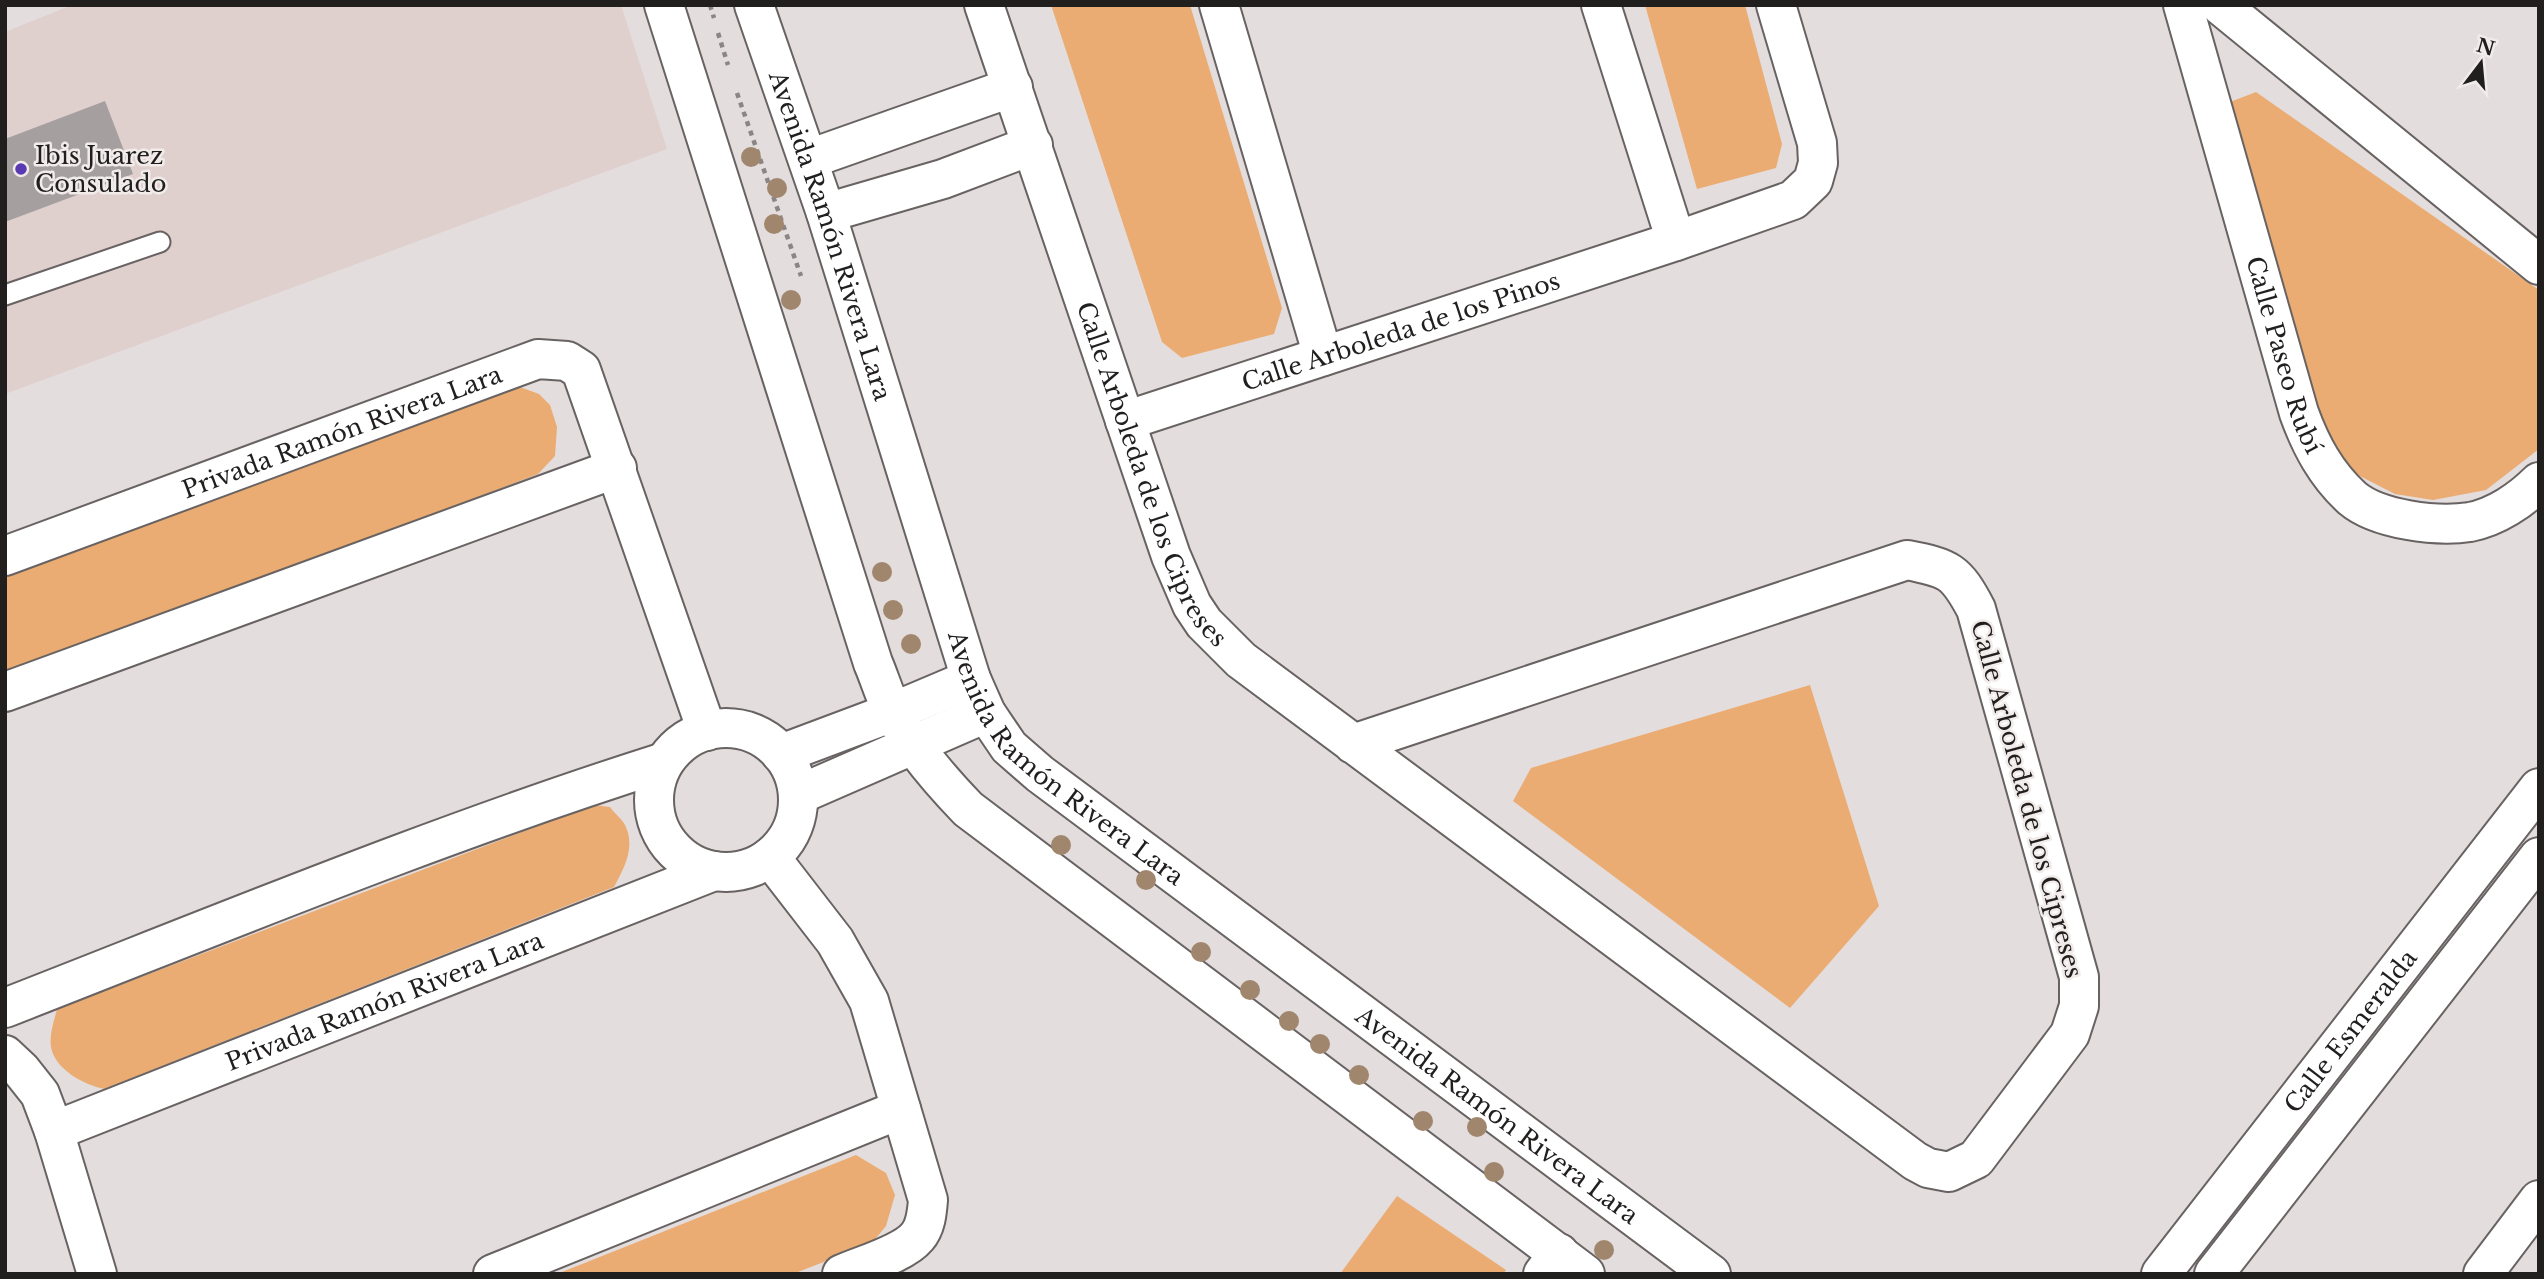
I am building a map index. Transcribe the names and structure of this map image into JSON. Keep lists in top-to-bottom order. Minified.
{"streets":{"street":["Avenida Ramón Rivera Lara","Calle Arboleda de los Pinos","Calle Paseo Rubí","Privada Ramón Rivera Lara","Calle Arboleda de los Cipreses","Calle Esmeralda"]},"crossings":[["Calle Arboleda de los Pinos","Calle Arboleda de los Cipreses"]],"places":["Ibis Juarez Consulado"],"north":"top"}
